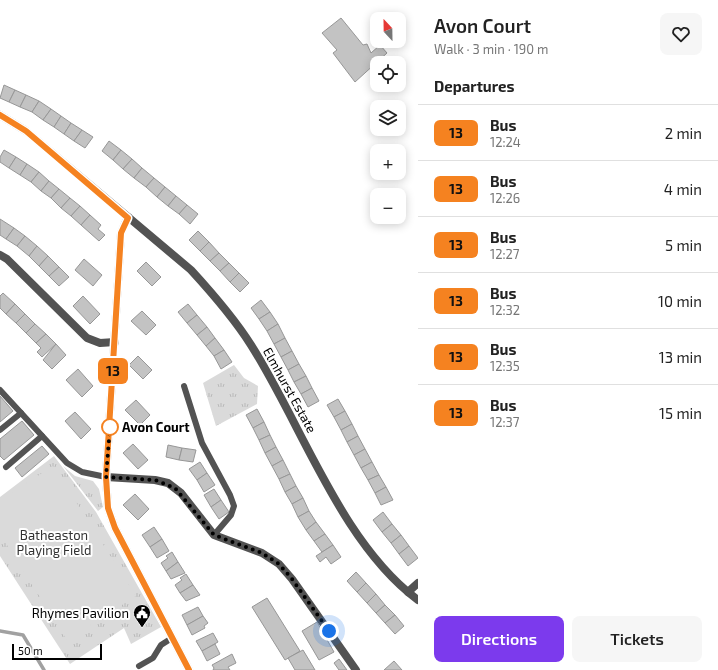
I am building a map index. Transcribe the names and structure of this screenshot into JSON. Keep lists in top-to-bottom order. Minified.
{"streets":{"street":["Elmhurst Estate"]},"parks":["Batheaston Playing Field"],"places":{"other":["Avon Court"],"public building":["Rhymes Pavilion"]},"lines":["bus line 13"],"scale_bar":"50 m","north":"top","page":{"on_map":"13","heading":[["Avon Court","Walk · 3 min · 190 m"],"Departures"],"map_buttons":["+","−"],"list":[{"mark":"13","name":"Bus","note":"12:24","value":"2 min"},{"mark":"13","name":"Bus","note":"12:26","value":"4 min"},{"mark":"13","name":"Bus","note":"12:27","value":"5 min"},{"mark":"13","name":"Bus","note":"12:32","value":"10 min"},{"mark":"13","name":"Bus","note":"12:35","value":"13 min"},{"mark":"13","name":"Bus","note":"12:37","value":"15 min"}],"buttons":["Directions","Tickets"],"scale":"50 m"}}
